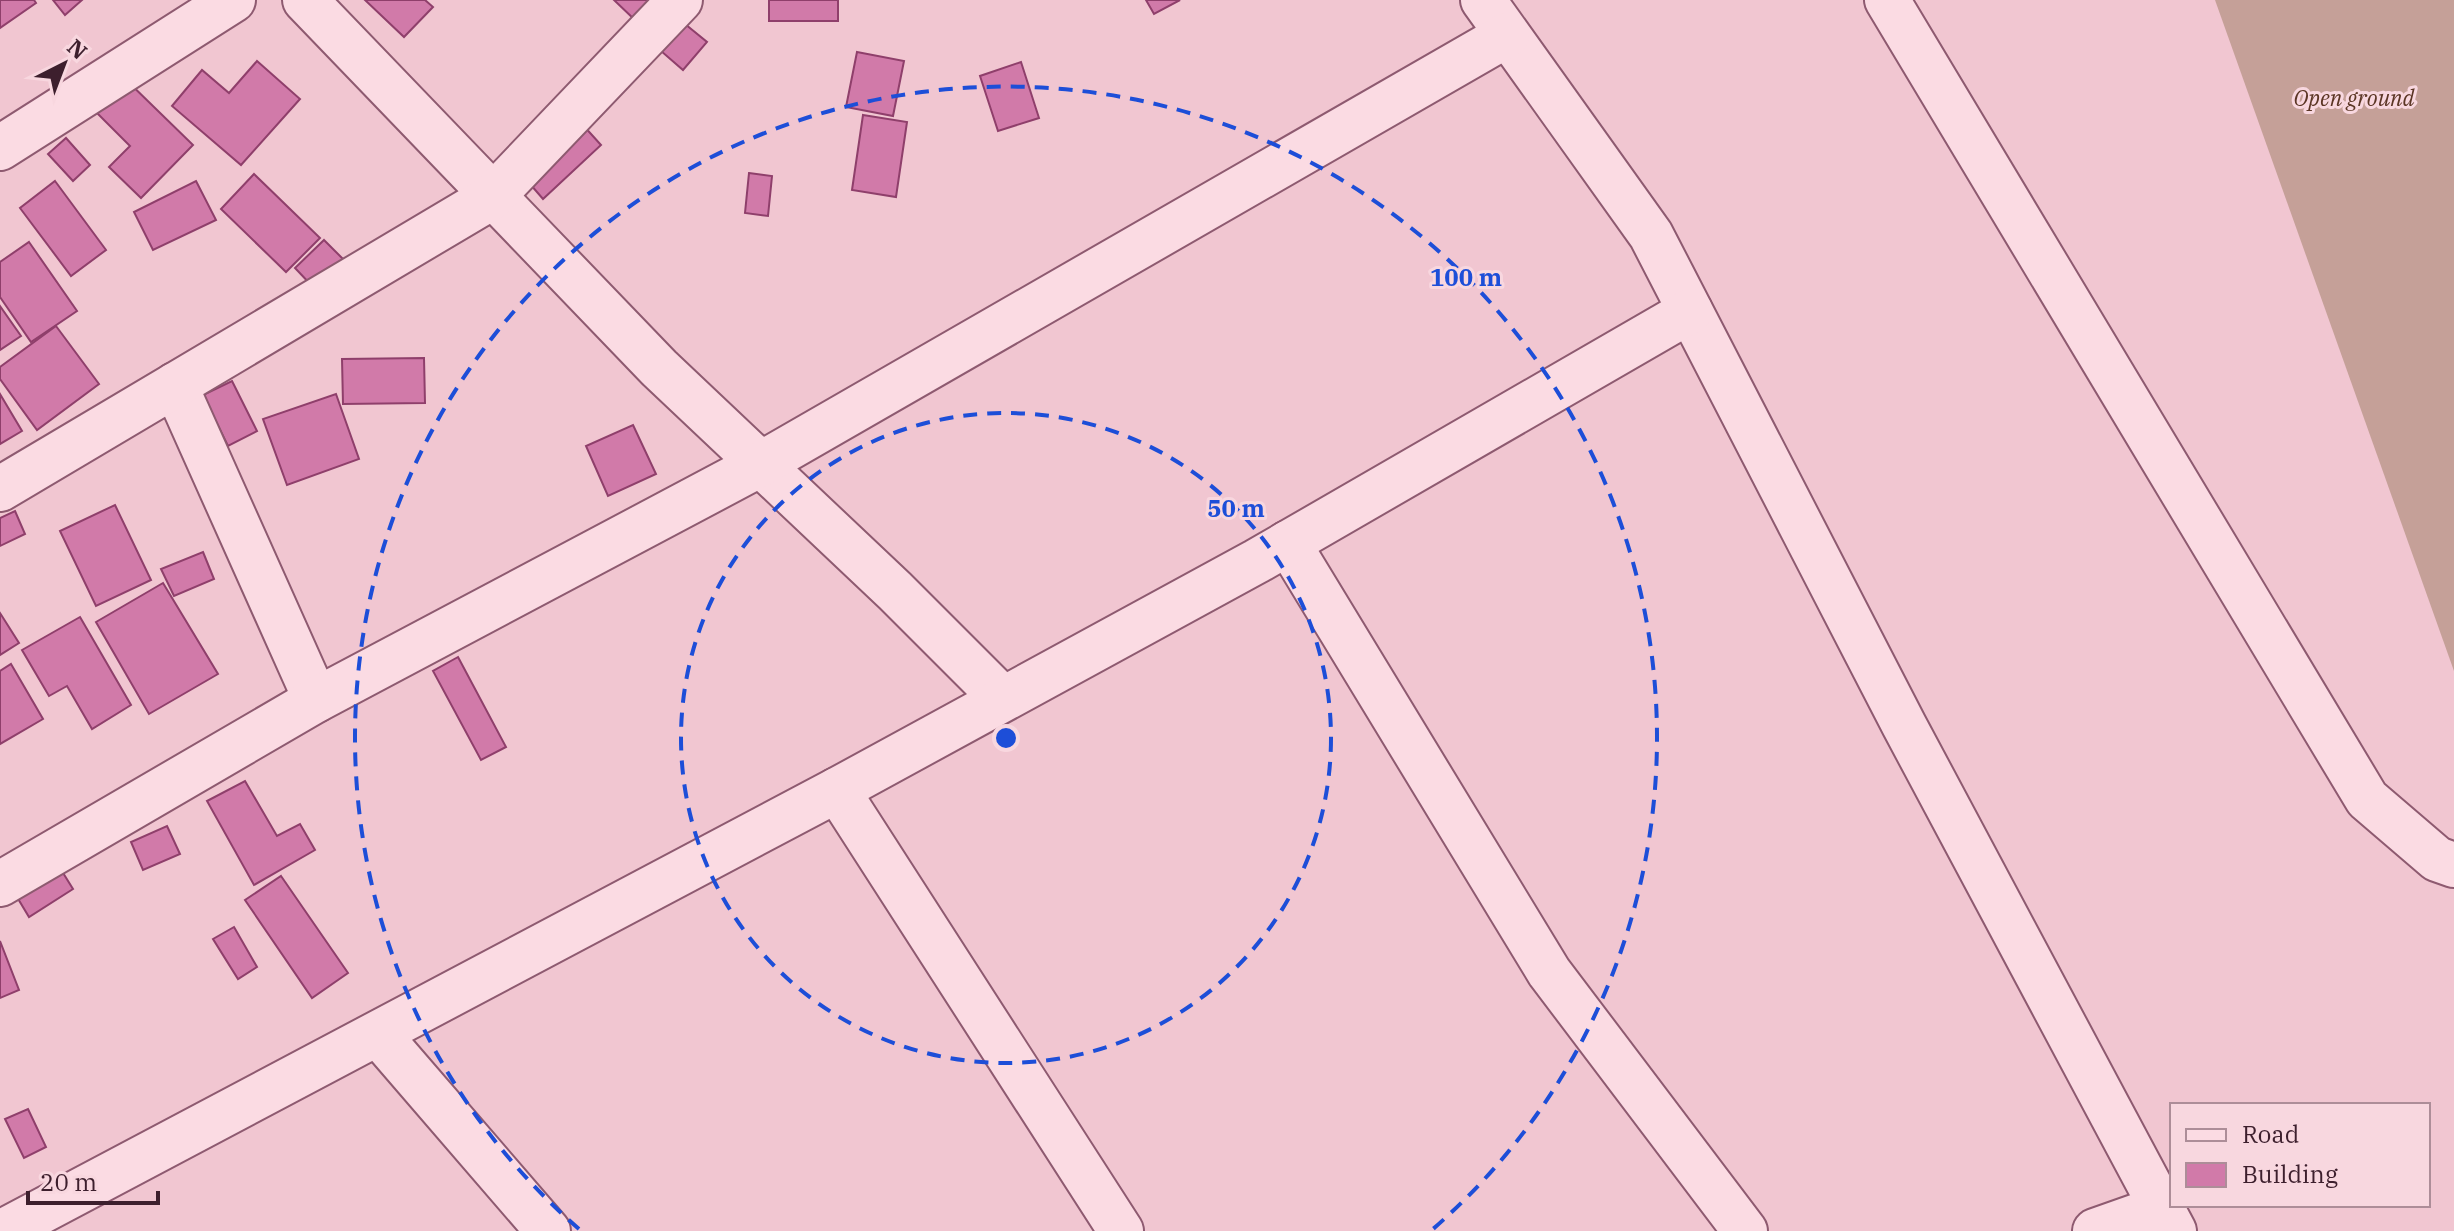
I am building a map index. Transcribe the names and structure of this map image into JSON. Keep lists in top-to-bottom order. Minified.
{"parks":["Open ground"],"legend":["Road","Building"],"scale_bar":"20 m","north":"top right","rings":["100 m","50 m"]}
